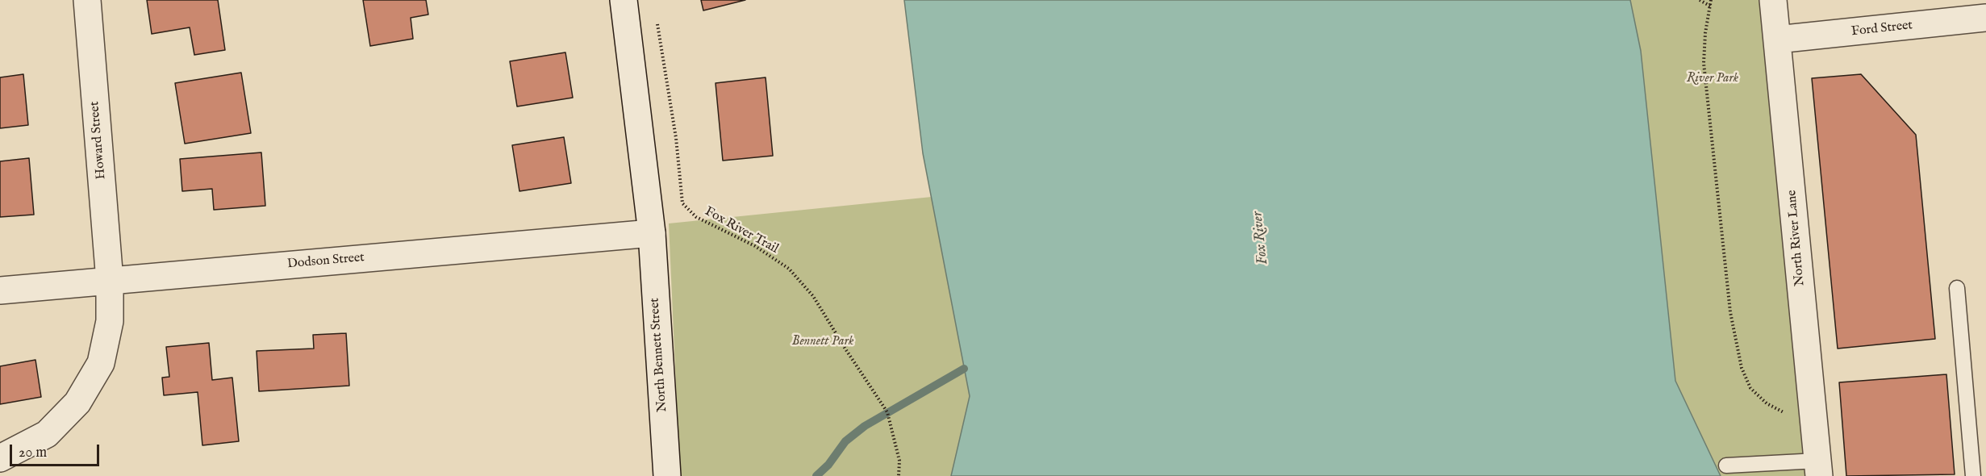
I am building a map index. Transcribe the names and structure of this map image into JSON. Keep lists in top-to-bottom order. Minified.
{"streets":{"street":["Ford Street","Howard Street","North River Lane","Dodson Street","North Bennett Street"],"path":["Fox River Trail"]},"crossings":[["Ford Street","North River Lane"],["Howard Street","Dodson Street"],["Dodson Street","North Bennett Street"]],"water":["Fox River"],"parks":["River Park","Bennett Park"],"scale_bar":"20 m"}
